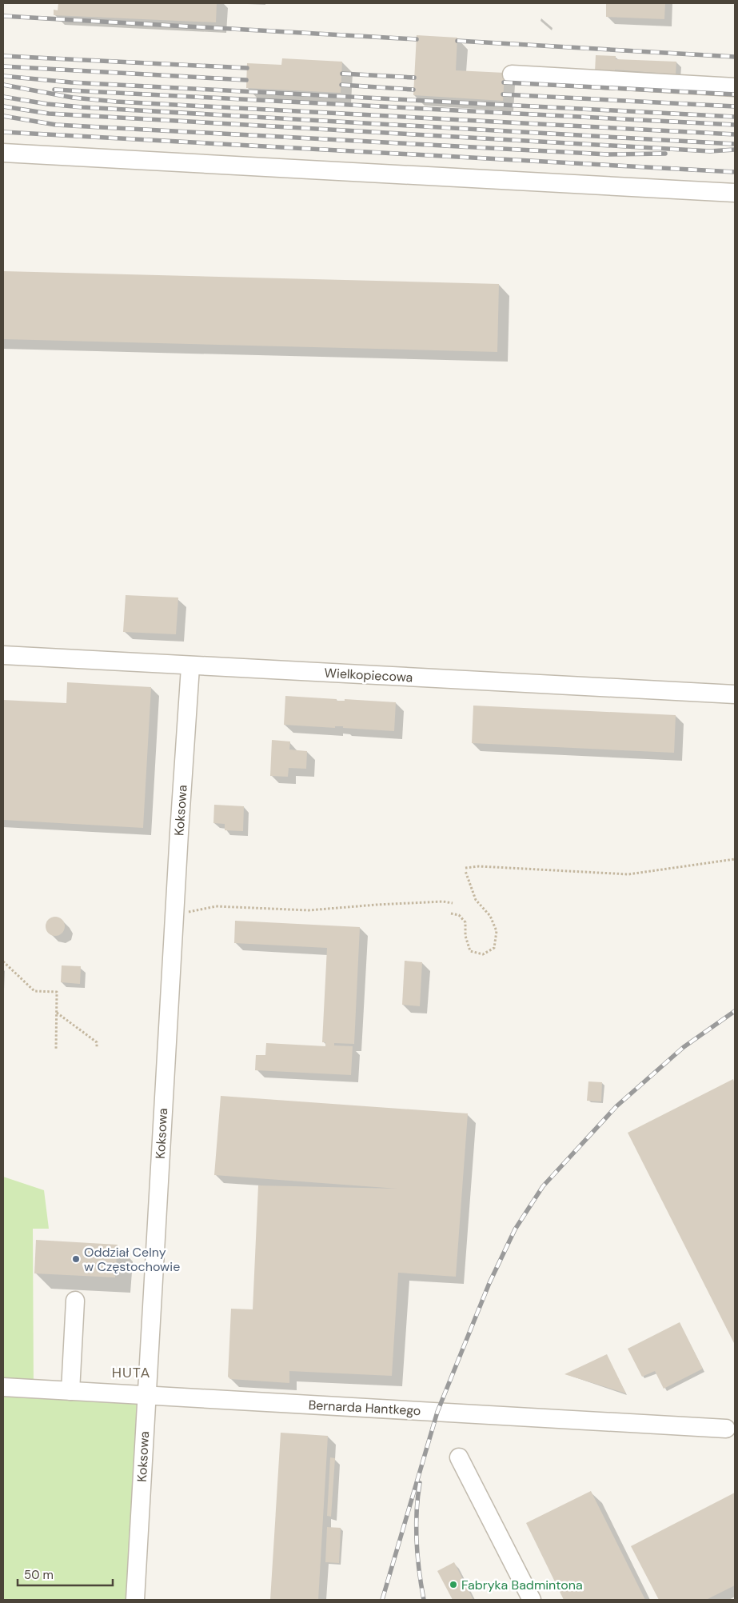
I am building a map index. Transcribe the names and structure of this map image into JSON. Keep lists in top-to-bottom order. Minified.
{"streets":{"street":["Wielkopiecowa","Koksowa","Bernarda Hantkego"]},"crossings":[["Wielkopiecowa","Koksowa"],["Koksowa","Bernarda Hantkego"]],"districts":["HUTA"],"places":["Oddział Celny w Częstochowie","Fabryka Badmintona"],"scale_bar":"50 m"}
